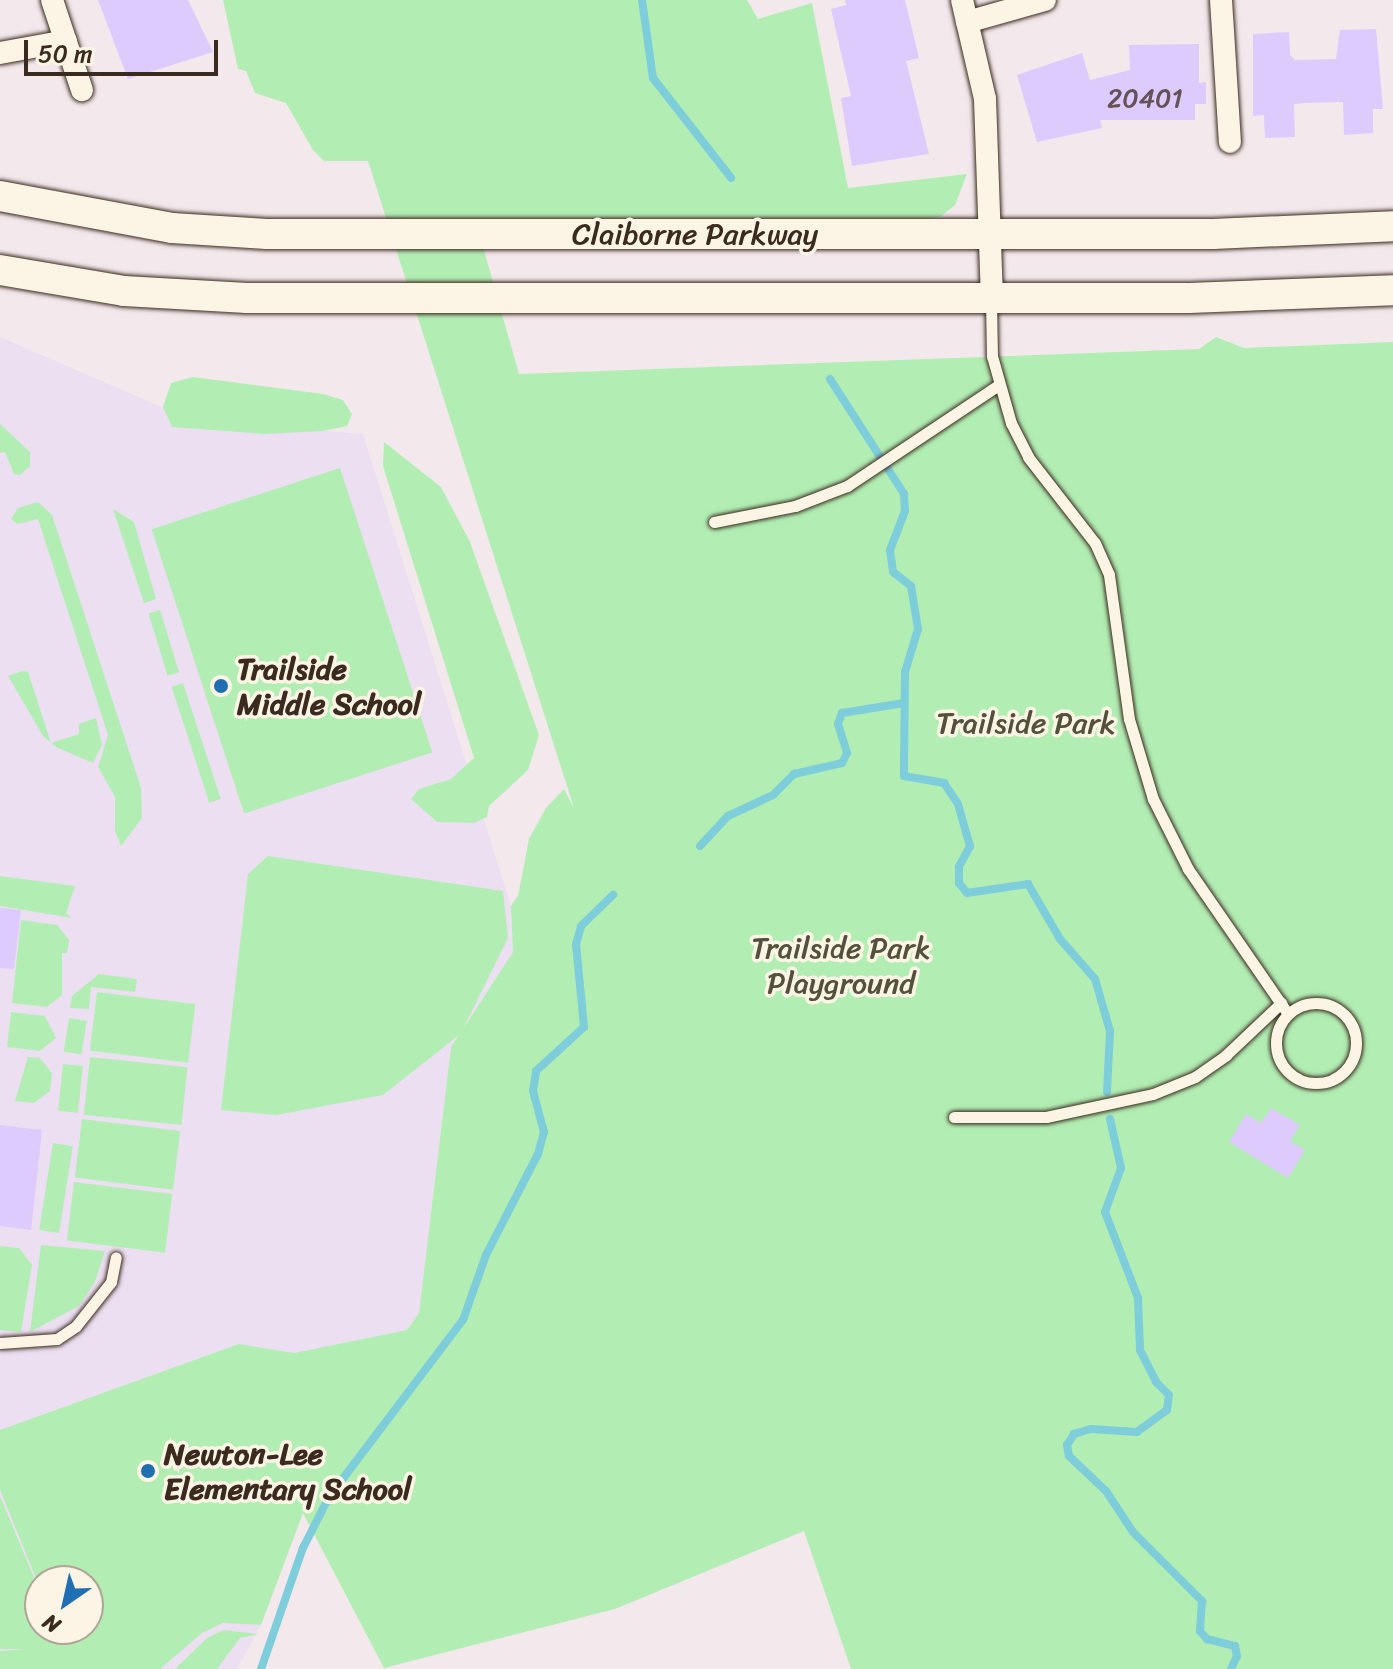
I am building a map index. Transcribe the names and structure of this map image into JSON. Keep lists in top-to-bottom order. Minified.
{"streets":{"main road":["Claiborne Parkway"]},"parks":["Trailside Park","Trailside Park Playground"],"places":["Trailside Middle School","Newton-Lee Elementary School"],"house_numbers":["20401"],"scale_bar":"50 m","north":"bottom left"}
